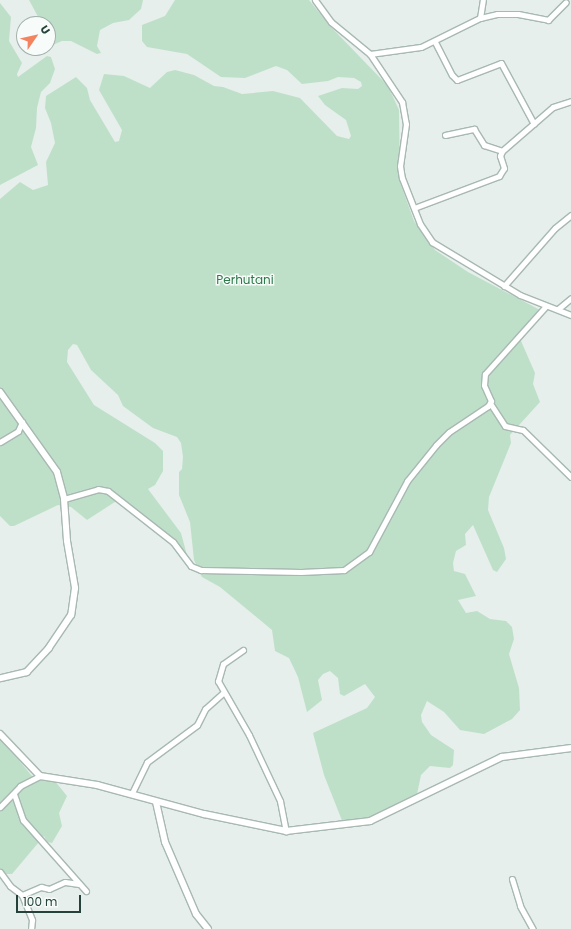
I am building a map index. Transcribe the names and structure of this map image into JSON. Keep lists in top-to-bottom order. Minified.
{"parks":["Perhutani"],"scale_bar":"100 m","north":"top right"}
